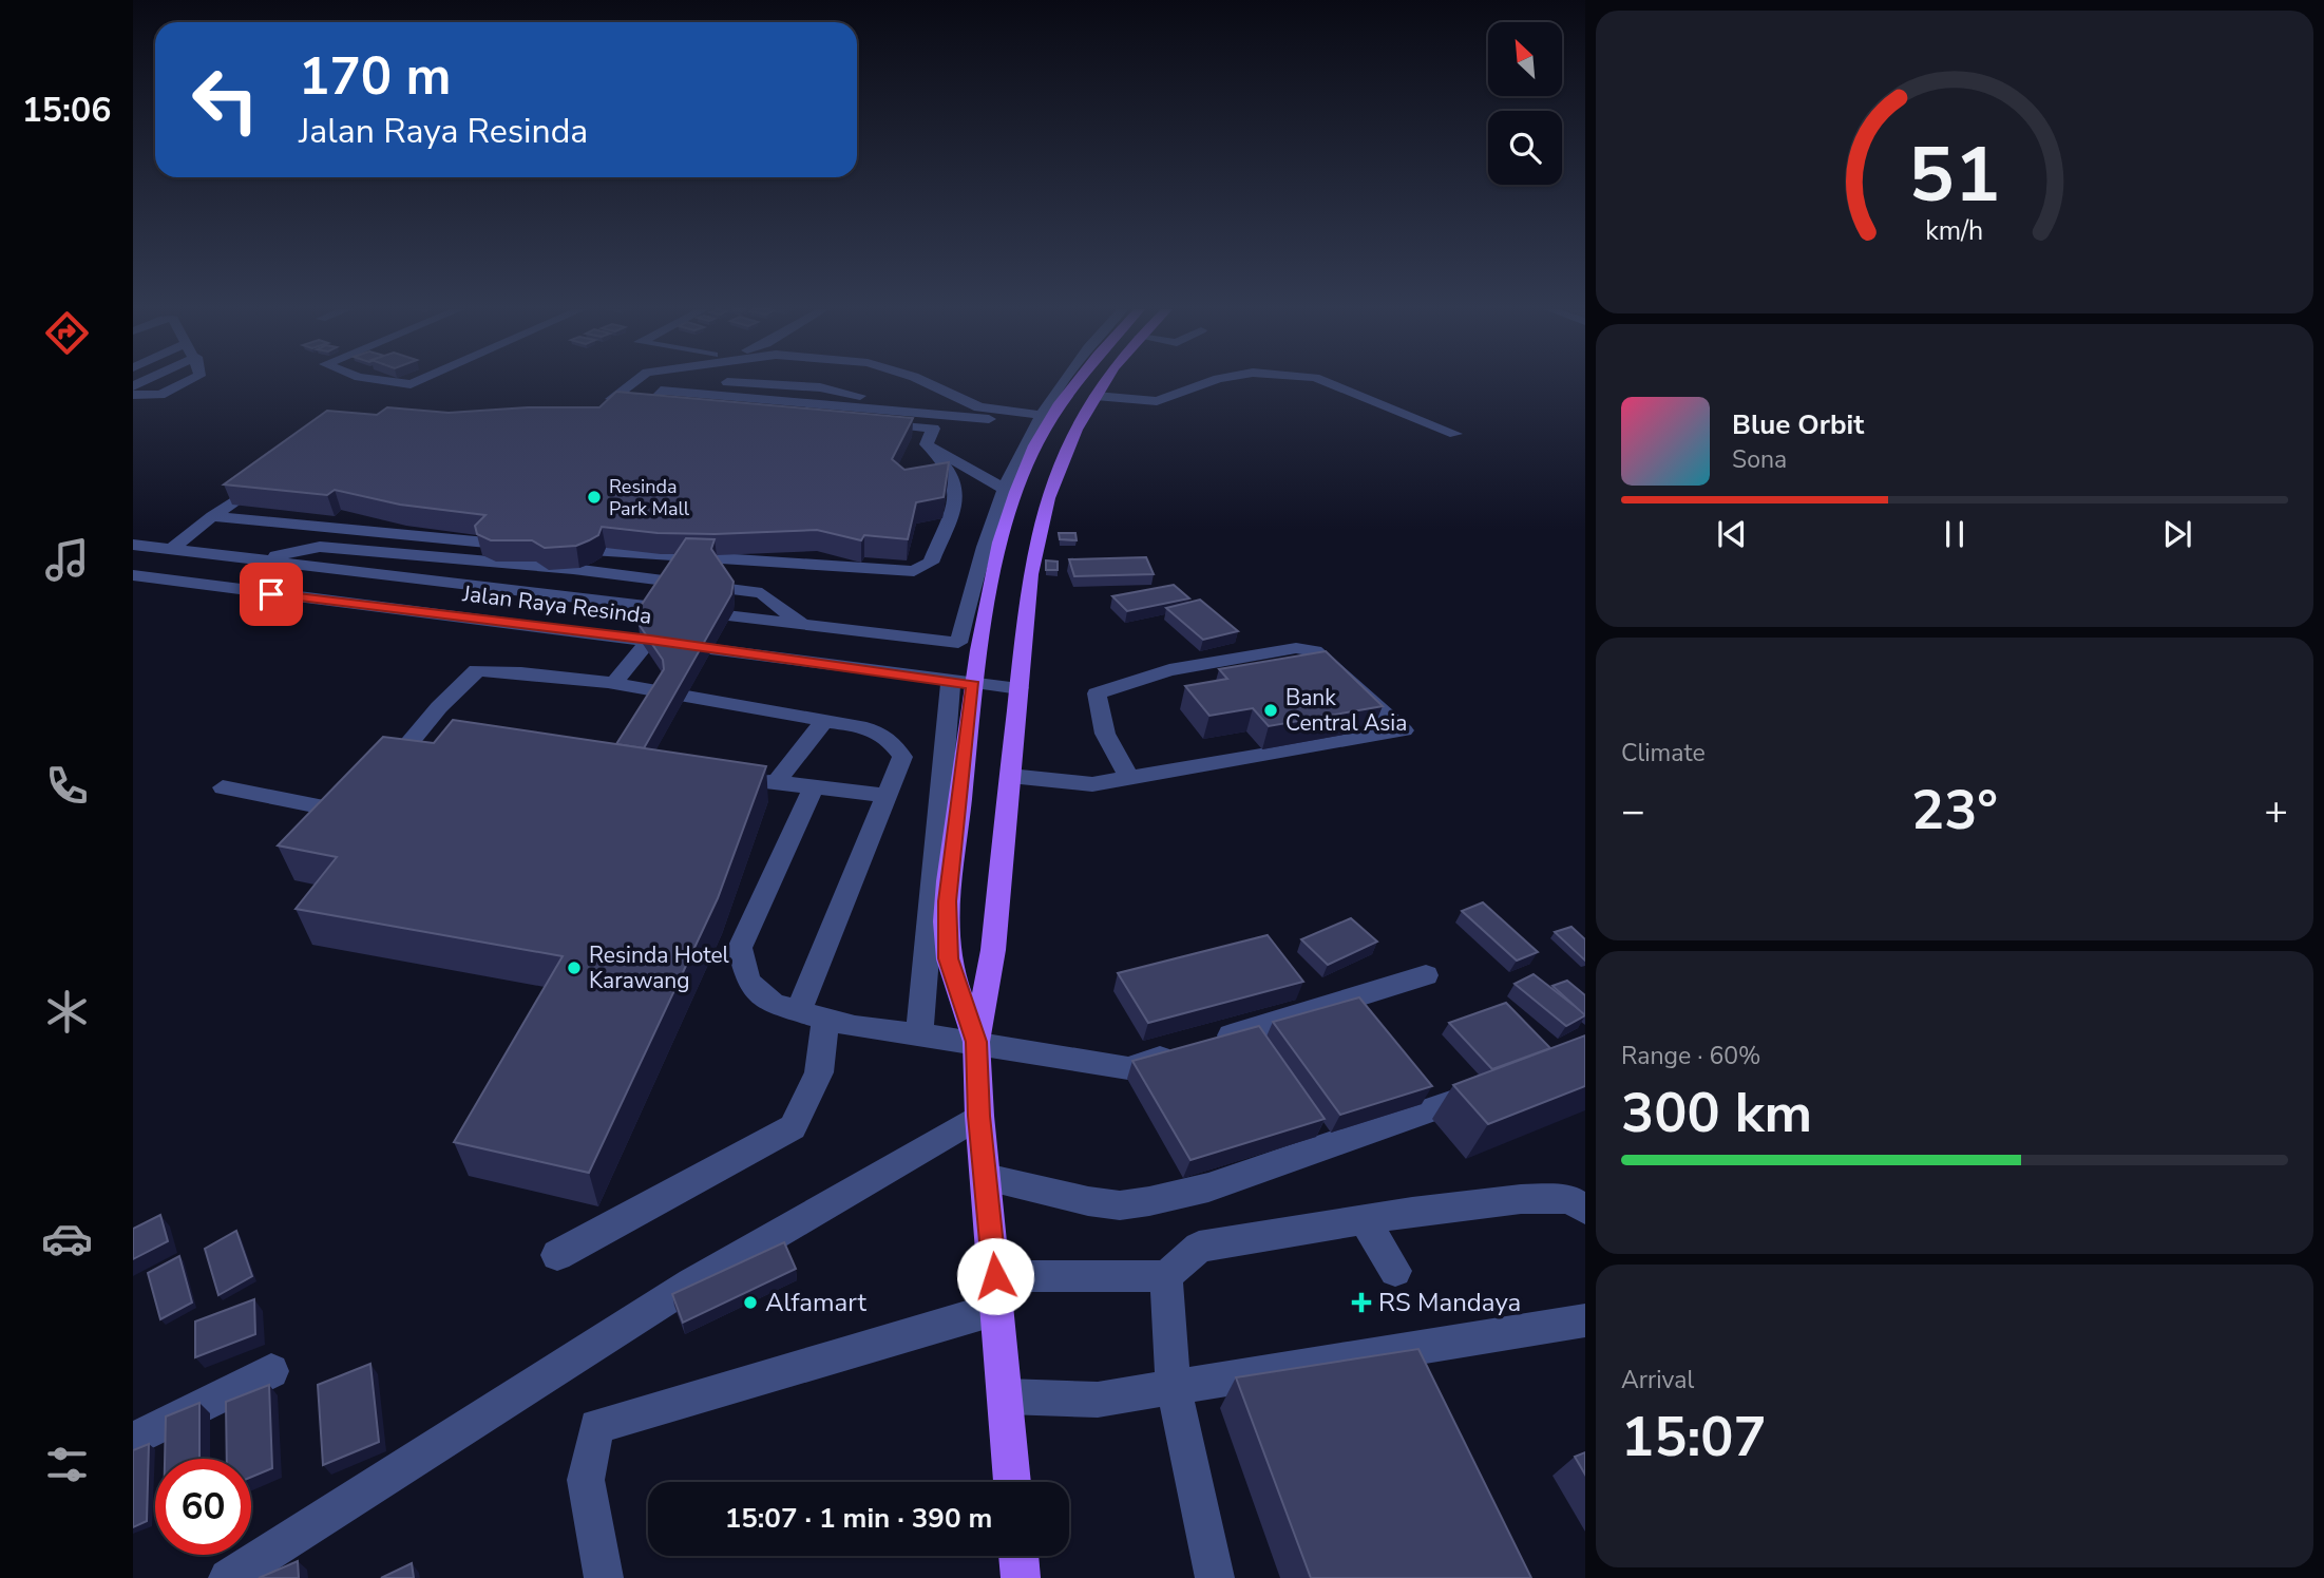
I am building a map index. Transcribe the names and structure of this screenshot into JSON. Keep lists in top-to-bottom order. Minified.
{"streets":{"street":["Jalan Raya Resinda"]},"places":{"other":["Resinda Park Mall","Bank Central Asia","Resinda Hotel Karawang","Alfamart"],"health":["RS Mandaya"]},"north":"top left","page":{"tabs":"15:06","turn":["170 m","Jalan Raya Resinda"],"song":["Blue Orbit","Sona"],"tile":["Climate",["Range · 60%","300 km"],["Arrival","15:07"]],"heat":["−","23°","+"],"limit":"60","trip":"15:07 · 1 min · 390 m","gauge":["51","km/h"]}}
